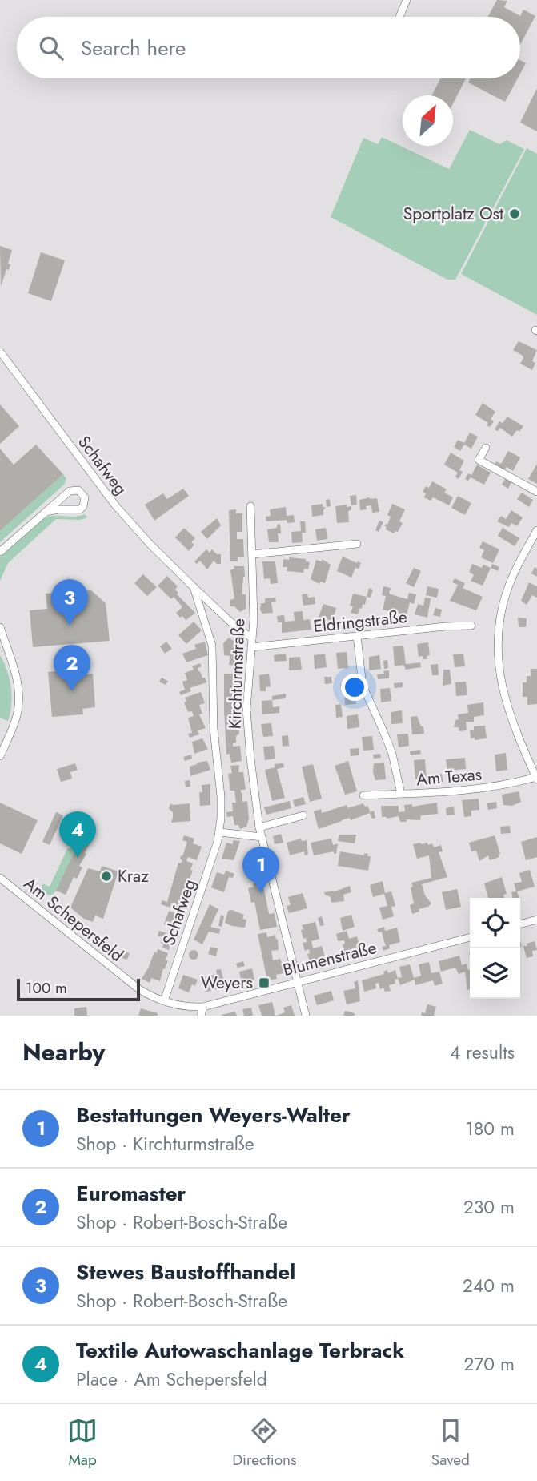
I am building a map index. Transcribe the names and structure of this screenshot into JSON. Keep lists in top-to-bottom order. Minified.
{"streets":{"street":["Schafweg","Eldringstraße","Kirchturmstraße","Am Texas","Am Schepersfeld","Blumenstraße"]},"crossings":[["Schafweg","Eldringstraße"],["Schafweg","Kirchturmstraße"],["Schafweg","Am Schepersfeld"],["Eldringstraße","Kirchturmstraße"],["Kirchturmstraße","Blumenstraße"],["Am Schepersfeld","Blumenstraße"]],"places":{"other":["Sportplatz Ost","Kraz"],"transit":["Weyers"]},"scale_bar":"100 m","north":"top right","page":{"search":"Search here","pins":["3","2","4","1"],"scale":"100 m","heading":["Nearby","4 results"],"list":[{"mark":"1","name":"Bestattungen Weyers-Walter","note":"Shop · Kirchturmstraße","value":"180 m"},{"mark":"2","name":"Euromaster","note":"Shop · Robert-Bosch-Straße","value":"230 m"},{"mark":"3","name":"Stewes Baustoffhandel","note":"Shop · Robert-Bosch-Straße","value":"240 m"},{"mark":"4","name":"Textile Autowaschanlage Terbrack","note":"Place · Am Schepersfeld","value":"270 m"}],"nav":["Map","Directions","Saved"]}}
